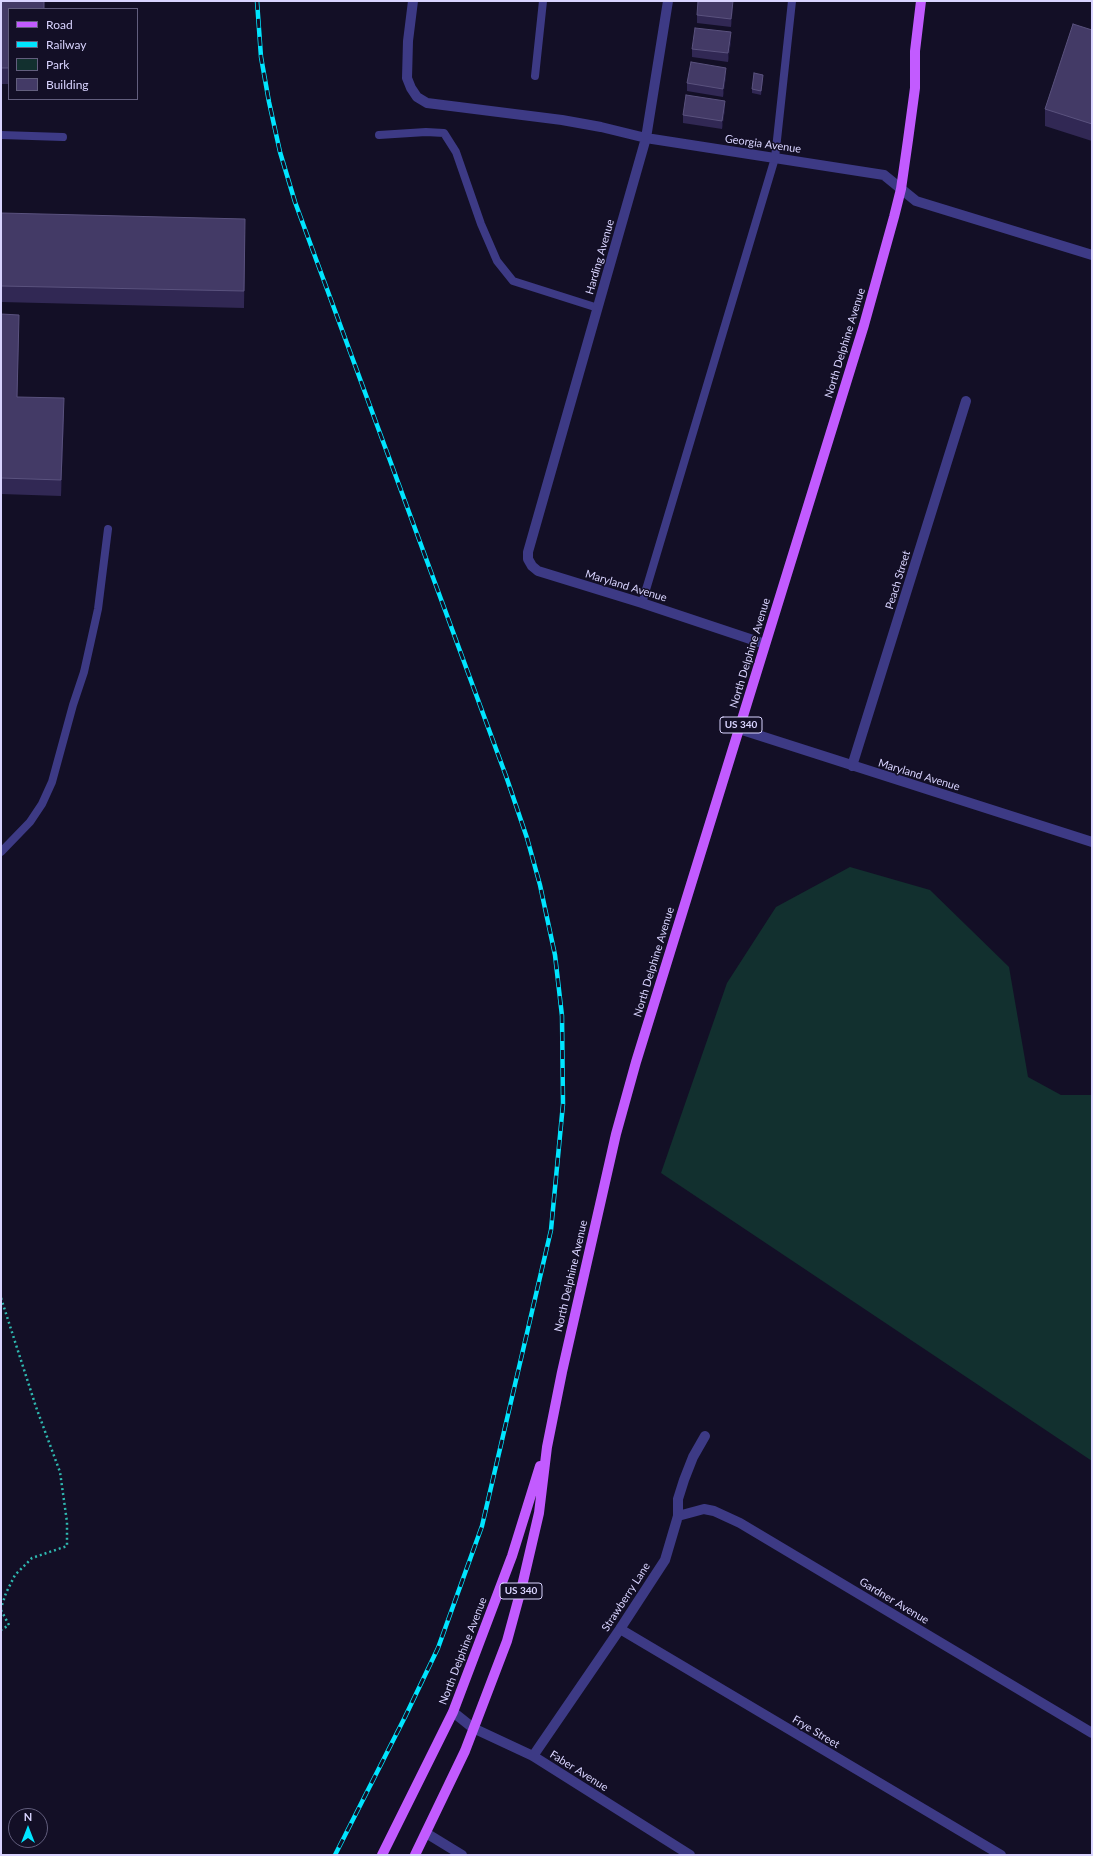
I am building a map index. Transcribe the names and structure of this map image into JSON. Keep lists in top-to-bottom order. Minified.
{"streets":{"main road":["North Delphine Avenue","US 340"],"street":["Georgia Avenue","Harding Avenue","Peach Street","Maryland Avenue","Strawberry Lane","Gardner Avenue","Frye Street","Faber Avenue"]},"crossings":[["Georgia Avenue","Harding Avenue"],["Georgia Avenue","North Delphine Avenue"],["Harding Avenue","Maryland Avenue"],["North Delphine Avenue","Maryland Avenue"],["North Delphine Avenue","Faber Avenue"],["Peach Street","Maryland Avenue"],["Strawberry Lane","Gardner Avenue"],["Strawberry Lane","Frye Street"],["Strawberry Lane","Faber Avenue"]],"legend":["Road","Railway","Park","Building"],"north":"top"}
